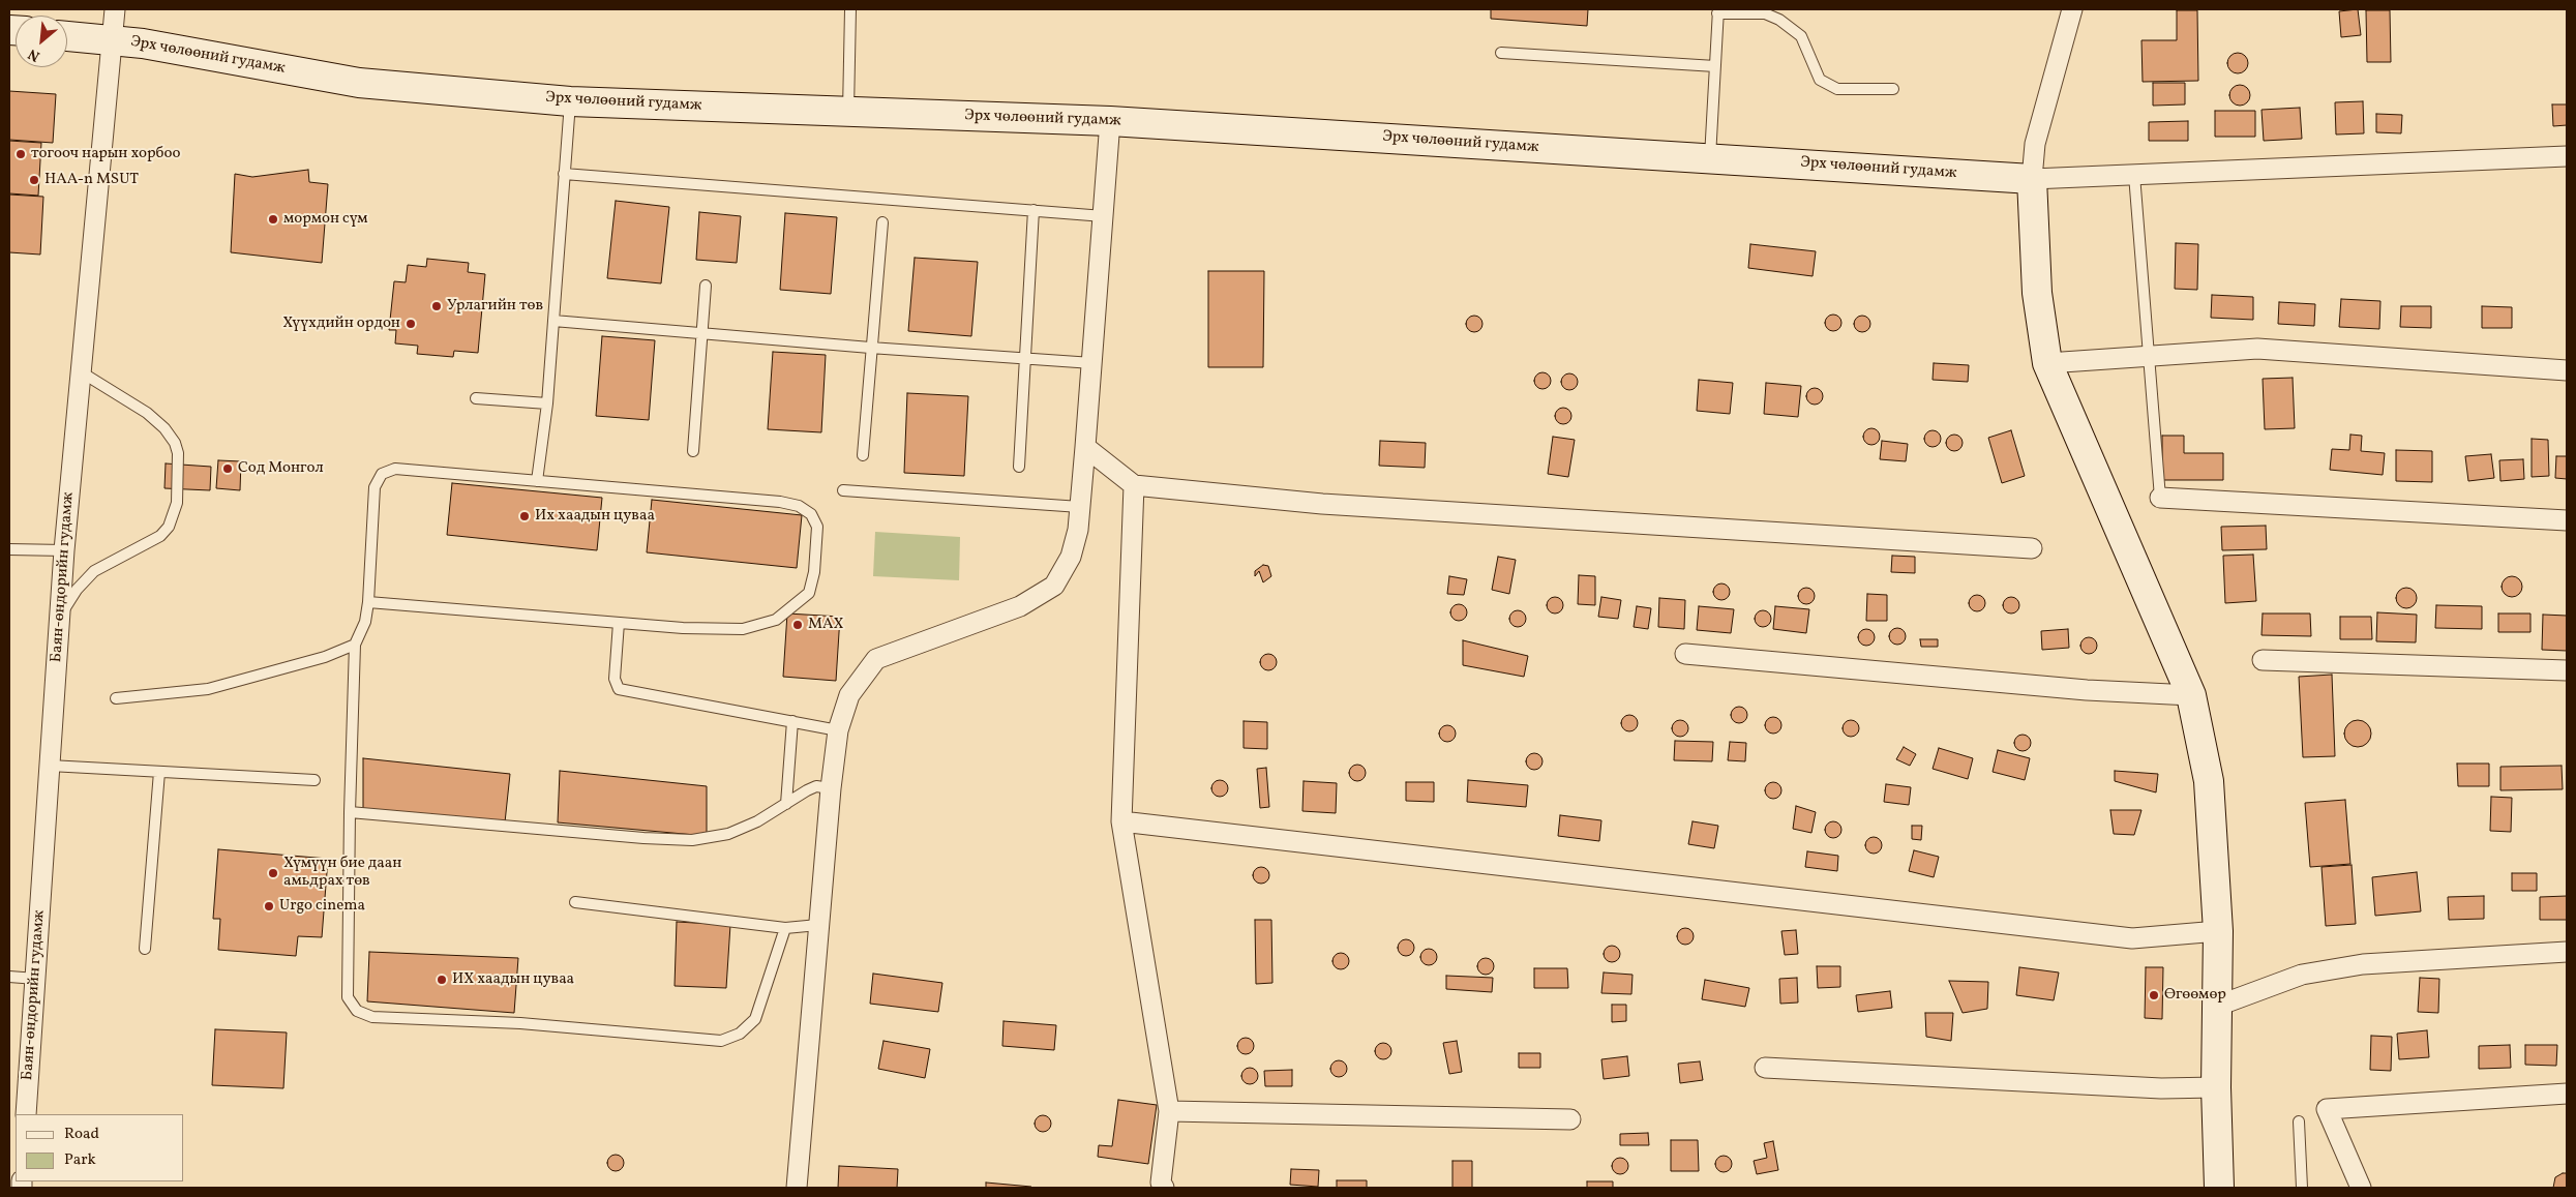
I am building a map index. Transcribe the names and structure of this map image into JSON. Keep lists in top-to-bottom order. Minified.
{"streets":{"main road":["Эрх чөлөөний гудамж"],"street":["Баян-өндорийн гудамж"]},"crossings":[["Эрх чөлөөний гудамж","Баян-өндорийн гудамж"]],"places":["тогооч нарын хорбоо","HAA-n MSUT","мормон сүм","Урлагийн төв","Хүүхдийн ордон","Сод Монгол","Их хаадын цуваа","МАХ","Хүмүүн бие даан амьдрах төв","Urgo cinema","ИХ хаадын цуваа","Өгөөмөр"],"legend":["Road","Park"],"north":"bottom left"}
